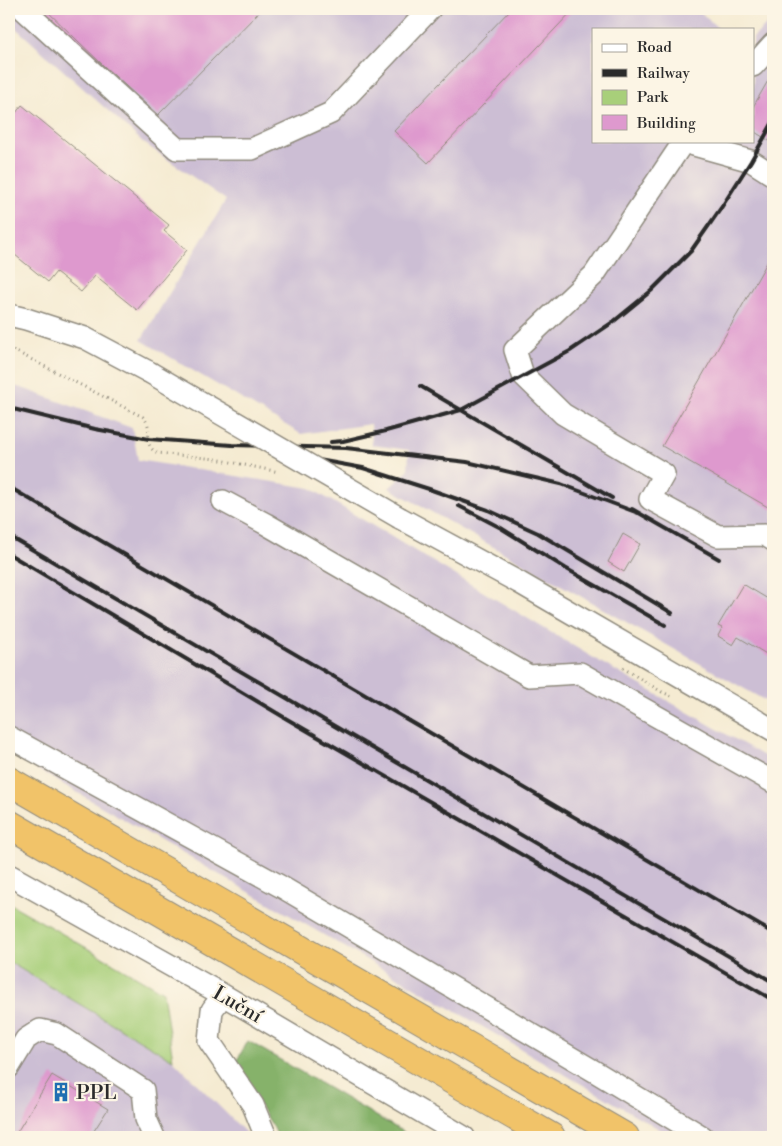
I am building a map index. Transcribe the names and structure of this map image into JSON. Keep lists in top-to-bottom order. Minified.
{"streets":{"street":["Luční"]},"places":{"building":["PPL"]},"legend":["Road","Railway","Park","Building"]}
